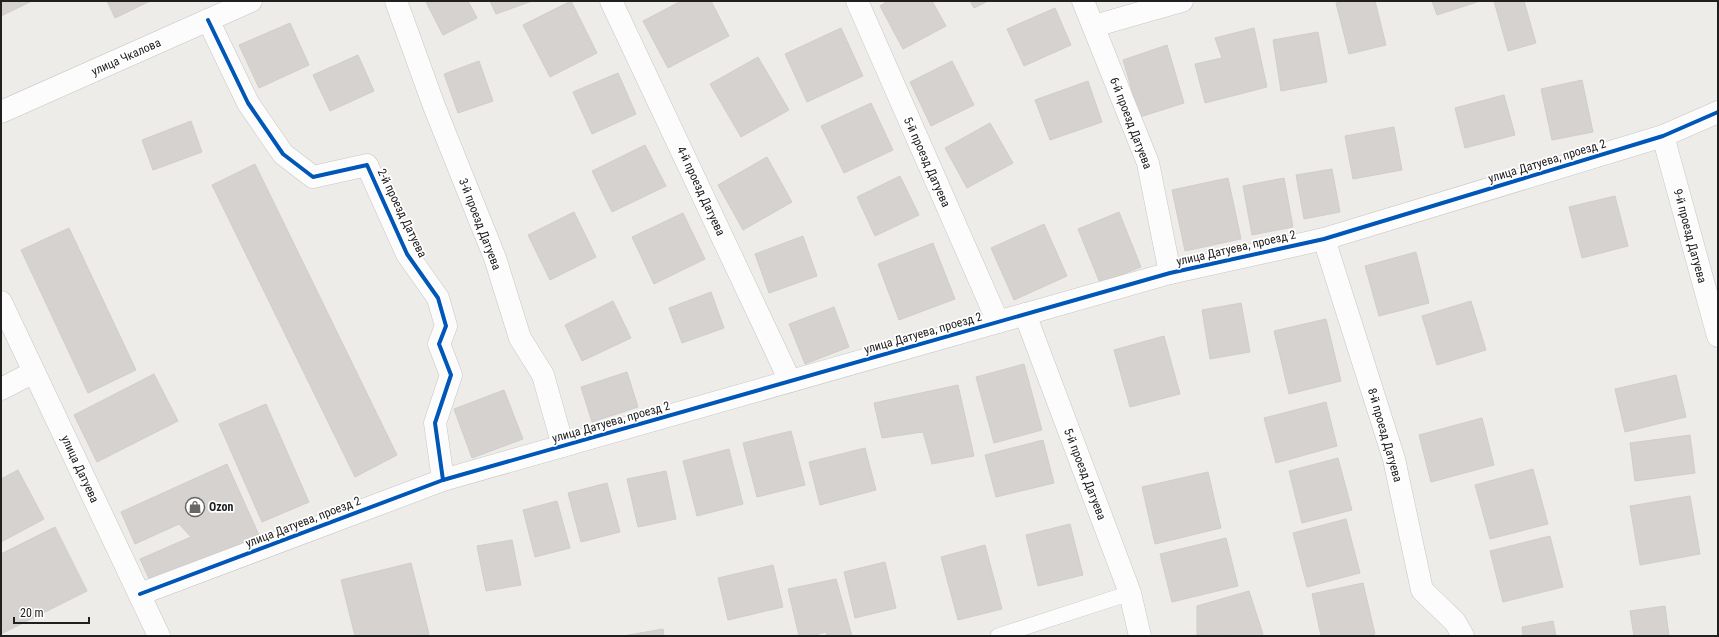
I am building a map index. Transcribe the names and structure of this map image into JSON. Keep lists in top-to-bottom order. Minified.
{"streets":{"street":["улица Чкалова","6-й проезд Датуева","улица Датуева, проезд 2","5-й проезд Датуева","4-й проезд Датуева","2-й проезд Датуева","3-й проезд Датуева","9-й проезд Датуева","8-й проезд Датуева","улица Датуева"]},"crossings":[["улица Чкалова","2-й проезд Датуева"],["6-й проезд Датуева","улица Датуева, проезд 2"],["улица Датуева, проезд 2","5-й проезд Датуева"],["улица Датуева, проезд 2","4-й проезд Датуева"],["улица Датуева, проезд 2","2-й проезд Датуева"],["улица Датуева, проезд 2","3-й проезд Датуева"],["улица Датуева, проезд 2","9-й проезд Датуева"],["улица Датуева, проезд 2","8-й проезд Датуева"],["улица Датуева, проезд 2","улица Датуева"]],"places":{"shop":["Ozon"]},"scale_bar":"20 m"}
